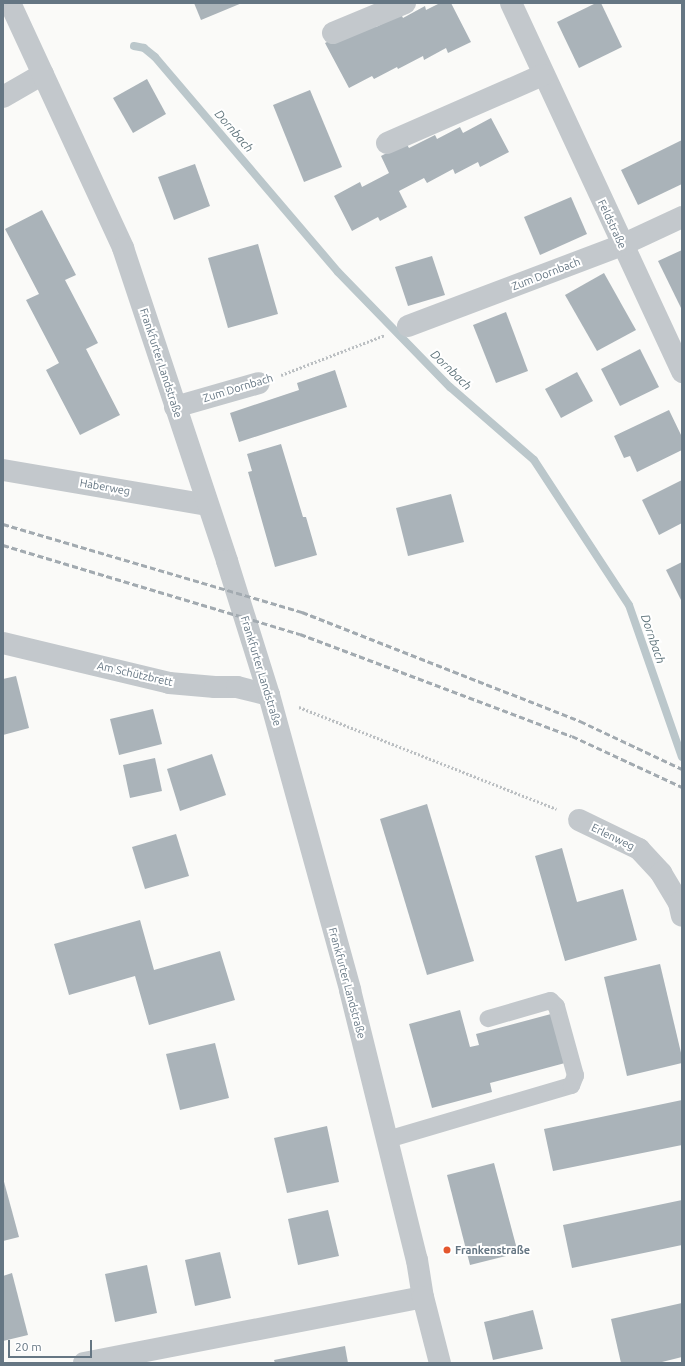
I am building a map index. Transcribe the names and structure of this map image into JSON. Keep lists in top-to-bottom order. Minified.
{"streets":{"street":["Feldstraße","Zum Dornbach","Frankfurter Landstraße","Haberweg","Am Schützbrett","Erlenweg"]},"crossings":[["Feldstraße","Zum Dornbach"],["Zum Dornbach","Frankfurter Landstraße"],["Frankfurter Landstraße","Haberweg"],["Frankfurter Landstraße","Am Schützbrett"]],"water":["Dornbach"],"places":["Frankenstraße"],"scale_bar":"20 m"}
